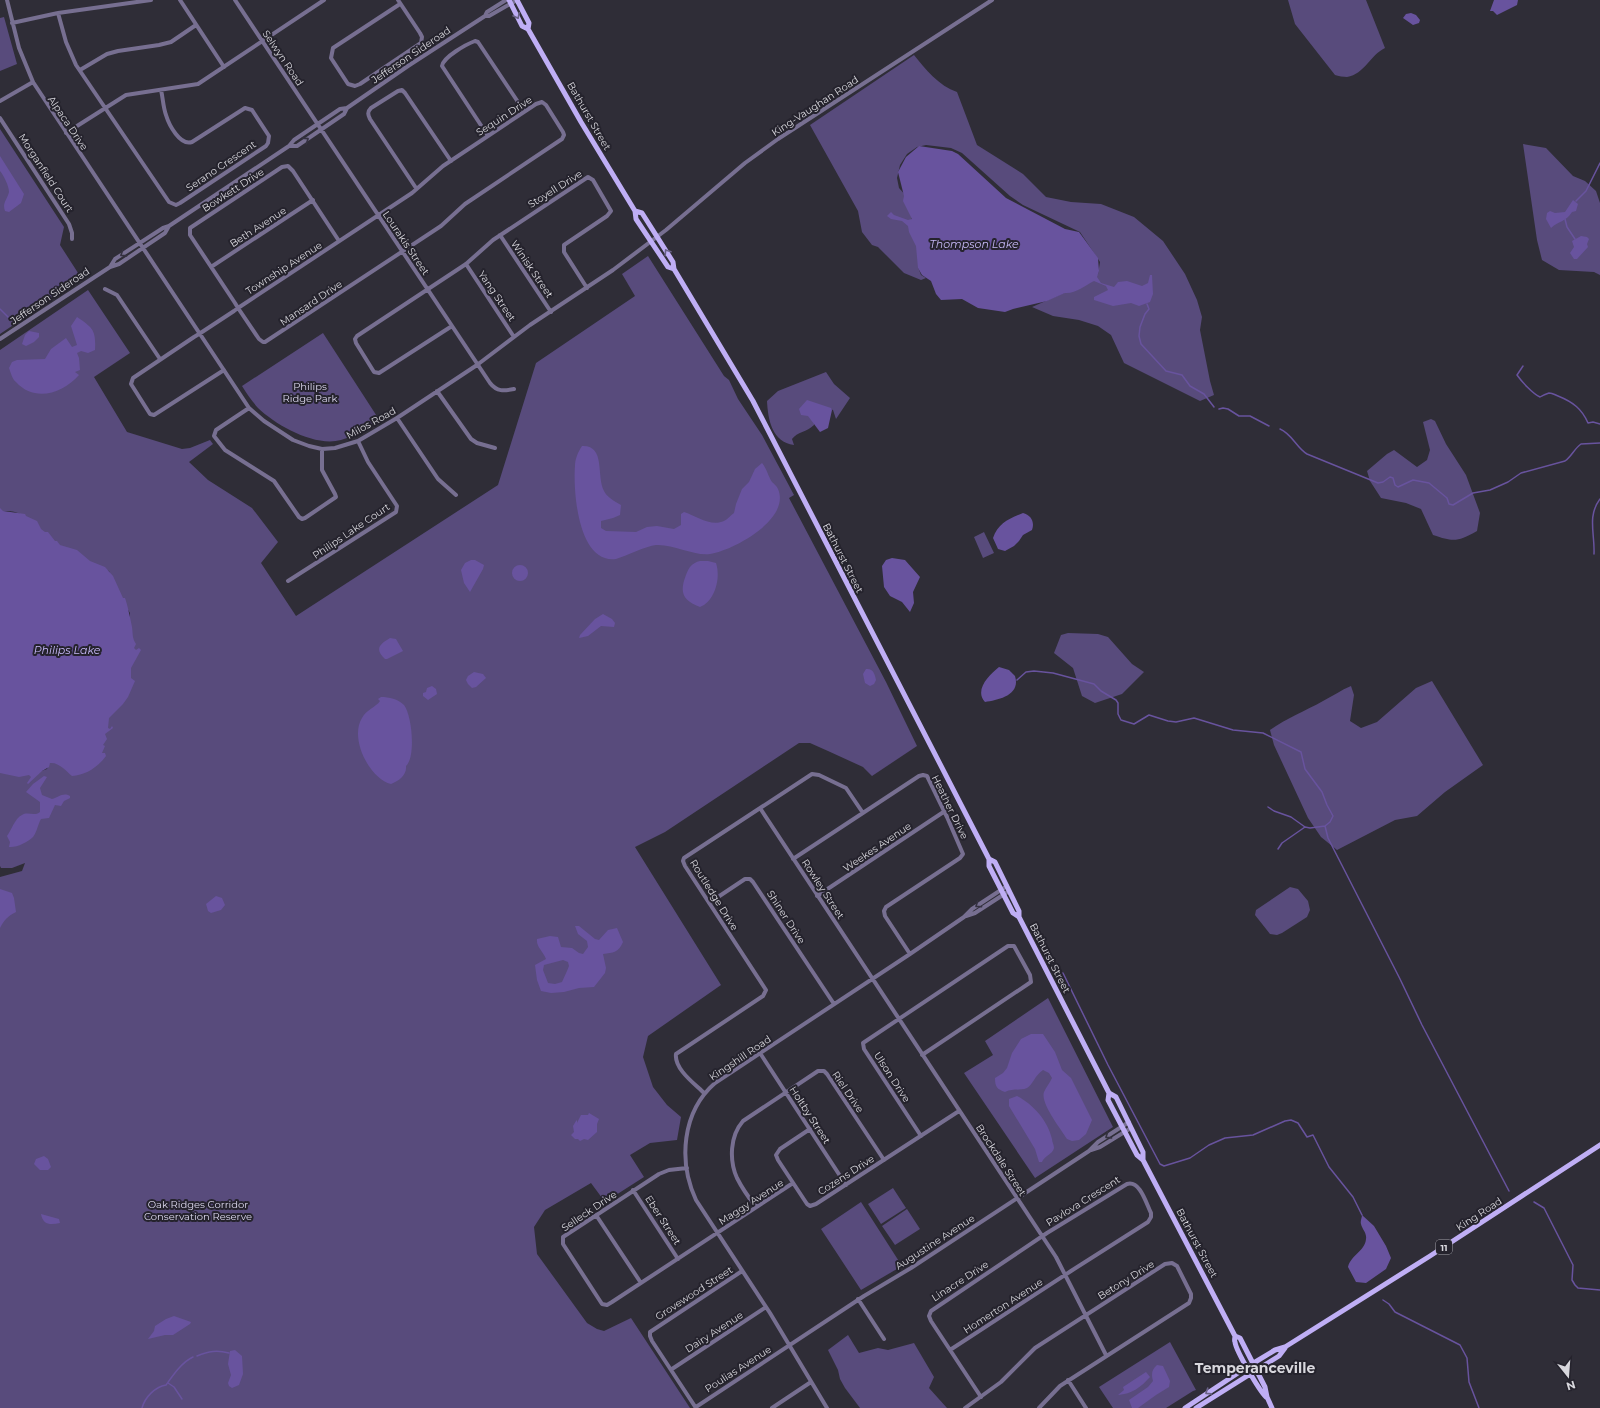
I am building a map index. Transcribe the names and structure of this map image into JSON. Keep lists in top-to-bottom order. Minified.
{"streets":{"main road":["Bathurst Street","King Road","11"],"street":["Jefferson Sideroad","Selwyn Road","King-Vaughan Road","Sequin Drive","Alpaca Drive","Serano Crescent","Morganfield Court","Stoyell Drive","Bowkett Drive","Beth Avenue","Lourakis Street","Township Avenue","Winisk Street","Yang Street","Mansard Drive","Milos Road","Philips Lake Court","Heather Drive","Weekes Avenue","Rowley Street","Routledge Drive","Shiner Drive","Kingshill Road","Ulson Drive","Riel Drive","Holtby Street","Brockdale Street","Cozens Drive","Pavlova Crescent","Maggy Avenue","Selleck Drive","Eber Street","Augustine Avenue","Betony Drive","Linacre Drive","Grovewood Street","Homerton Avenue","Dairy Avenue","Poulias Avenue"]},"crossings":[["Jefferson Sideroad","Selwyn Road"],["Jefferson Sideroad","Bathurst Street"],["Jefferson Sideroad","Alpaca Drive"],["Jefferson Sideroad","Lourakis Street"],["Jefferson Sideroad","Milos Road"],["Selwyn Road","Lourakis Street"],["King-Vaughan Road","Bathurst Street"],["King-Vaughan Road","Milos Road"],["Sequin Drive","Lourakis Street"],["Sequin Drive","Township Avenue"],["Sequin Drive","Mansard Drive"],["Bathurst Street","Milos Road"],["Bathurst Street","Kingshill Road"],["Bathurst Street","King Road"],["Bathurst Street","Augustine Avenue"],["Alpaca Drive","Milos Road"],["Stoyell Drive","Lourakis Street"],["Stoyell Drive","Winisk Street"],["Stoyell Drive","Yang Street"],["Stoyell Drive","Milos Road"],["Bowkett Drive","Beth Avenue"],["Bowkett Drive","Township Avenue"],["Bowkett Drive","Mansard Drive"],["Lourakis Street","Township Avenue"],["Lourakis Street","Mansard Drive"],["Lourakis Street","Milos Road"],["Township Avenue","Mansard Drive"],["Township Avenue","Milos Road"],["Winisk Street","Milos Road"],["Yang Street","Milos Road"],["Milos Road","Philips Lake Court"],["Heather Drive","Weekes Avenue"],["Heather Drive","Rowley Street"],["Heather Drive","Routledge Drive"],["Heather Drive","Kingshill Road"],["Weekes Avenue","Rowley Street"],["Rowley Street","Routledge Drive"],["Rowley Street","Kingshill Road"],["Rowley Street","Brockdale Street"],["Routledge Drive","Shiner Drive"],["Routledge Drive","Kingshill Road"],["Shiner Drive","Kingshill Road"],["Kingshill Road","Holtby Street"],["Kingshill Road","Brockdale Street"],["Kingshill Road","Maggy Avenue"],["Kingshill Road","Selleck Drive"],["Kingshill Road","Augustine Avenue"],["Kingshill Road","Grovewood Street"],["Kingshill Road","Dairy Avenue"],["Kingshill Road","Poulias Avenue"],["Ulson Drive","Brockdale Street"],["Ulson Drive","Cozens Drive"],["Riel Drive","Holtby Street"],["Riel Drive","Cozens Drive"],["Holtby Street","Cozens Drive"],["Brockdale Street","Cozens Drive"],["Brockdale Street","Pavlova Crescent"],["Brockdale Street","Augustine Avenue"],["Brockdale Street","Betony Drive"],["Brockdale Street","Linacre Drive"],["Brockdale Street","Homerton Avenue"],["Cozens Drive","Maggy Avenue"],["Pavlova Crescent","Linacre Drive"],["Pavlova Crescent","Homerton Avenue"],["Maggy Avenue","Selleck Drive"],["Selleck Drive","Eber Street"],["Augustine Avenue","Poulias Avenue"],["Linacre Drive","Homerton Avenue"],["Grovewood Street","Dairy Avenue"],["Grovewood Street","Poulias Avenue"]],"districts":["Temperanceville"],"water":["Thompson Lake","Philips Lake"],"parks":["Philips Ridge Park","Oak Ridges Corridor Conservation Reserve"],"north":"bottom"}
